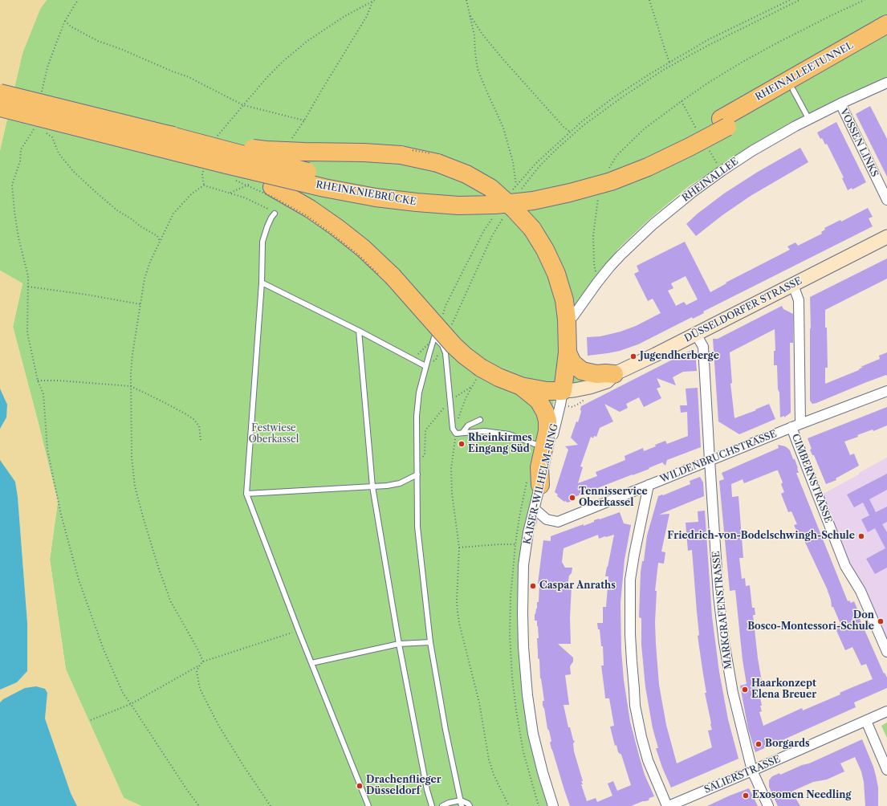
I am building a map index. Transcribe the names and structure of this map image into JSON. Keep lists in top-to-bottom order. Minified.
{"streets":{"highway":["RHEINALLEETUNNEL","RHEINKNIEBRÜCKE"],"street":["VOSSEN LINKS","RHEINALLEE","DÜSSELDORFER STRASSE","WILDENBRUCHSTRASSE","CIMBERNSTRASSE","KAISER-WILHELM-RING","MARKGRAFENSTRASSE","SALIERSTRASSE"]},"crossings":[["RHEINALLEETUNNEL","RHEINKNIEBRÜCKE"],["VOSSEN LINKS","RHEINALLEE"],["DÜSSELDORFER STRASSE","CIMBERNSTRASSE"],["DÜSSELDORFER STRASSE","KAISER-WILHELM-RING"],["DÜSSELDORFER STRASSE","MARKGRAFENSTRASSE"],["WILDENBRUCHSTRASSE","CIMBERNSTRASSE"],["WILDENBRUCHSTRASSE","KAISER-WILHELM-RING"],["WILDENBRUCHSTRASSE","MARKGRAFENSTRASSE"],["MARKGRAFENSTRASSE","SALIERSTRASSE"]],"parks":["Festwiese Oberkassel"],"places":["Jugendherberge","Rheinkirmes Eingang Süd","Tennisservice Oberkassel","Friedrich-von-Bodelschwingh-Schule","Caspar Anraths","Don Bosco-Montessori-Schule","Haarkonzept Elena Breuer","Borgards","Drachenflieger Düsseldorf","Exosomen Needling"]}
